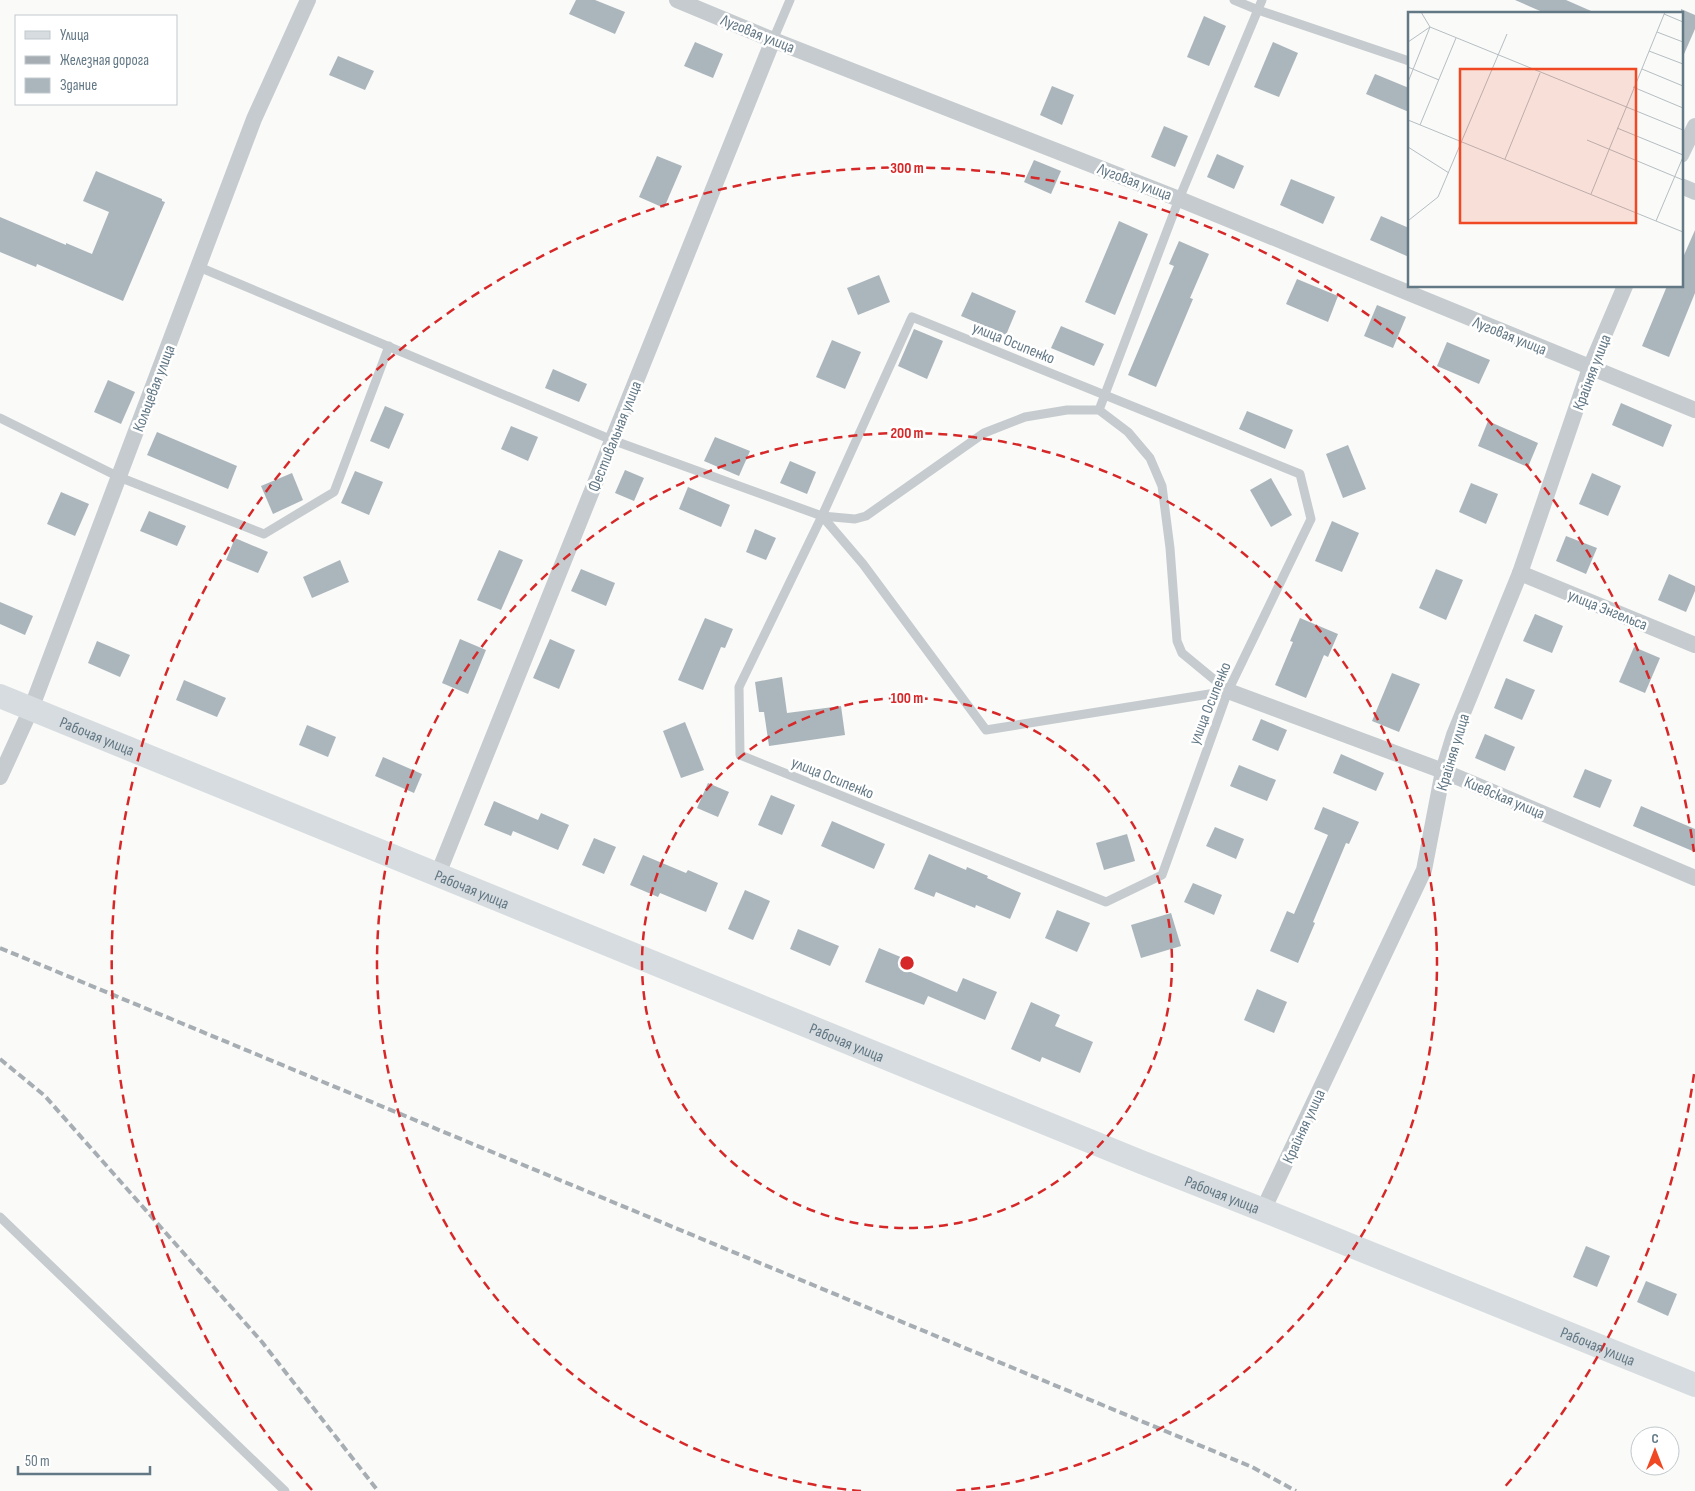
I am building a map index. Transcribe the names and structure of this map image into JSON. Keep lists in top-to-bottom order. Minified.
{"streets":{"main road":["Рабочая улица"],"street":["Луговая улица","Крайняя улица","Кольцевая улица","Фестивальная улица","улица Энгельса","Киевская улица"],"lane":["улица Осипенко"]},"crossings":[["Луговая улица","Крайняя улица"],["Луговая улица","Фестивальная улица"],["улица Осипенко","Киевская улица"],["Крайняя улица","улица Энгельса"],["Крайняя улица","Рабочая улица"],["Крайняя улица","Киевская улица"],["Кольцевая улица","Рабочая улица"],["Фестивальная улица","Рабочая улица"]],"legend":["Улица","Железная дорога","Здание"],"scale_bar":"50 m","north":"top","rings":["300 m","200 m","100 m"]}
